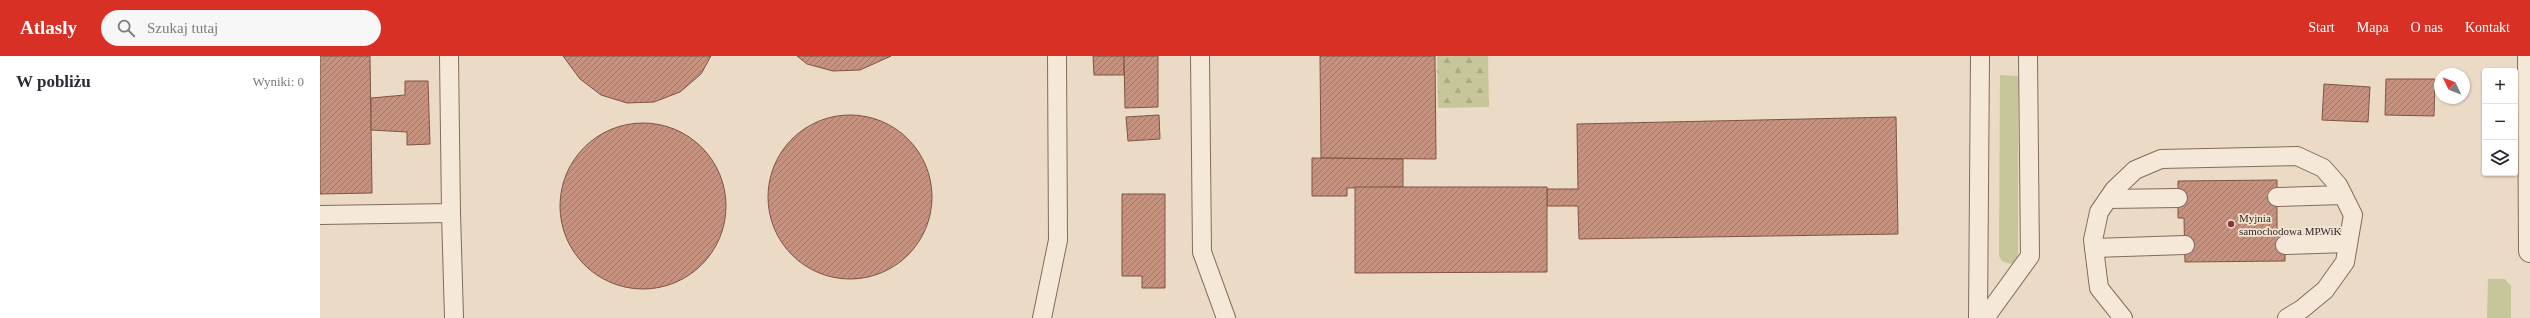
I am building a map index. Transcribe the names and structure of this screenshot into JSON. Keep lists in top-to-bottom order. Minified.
{"places":["Myjnia samochodowa MPWiK"],"north":"top left","page":{"header":"Atlasly","search":"Szukaj tutaj","nav":["Start","Mapa","O nas","Kontakt"],"heading":["W pobliżu","Wyniki: 0"],"map_buttons":["+","−"]}}
